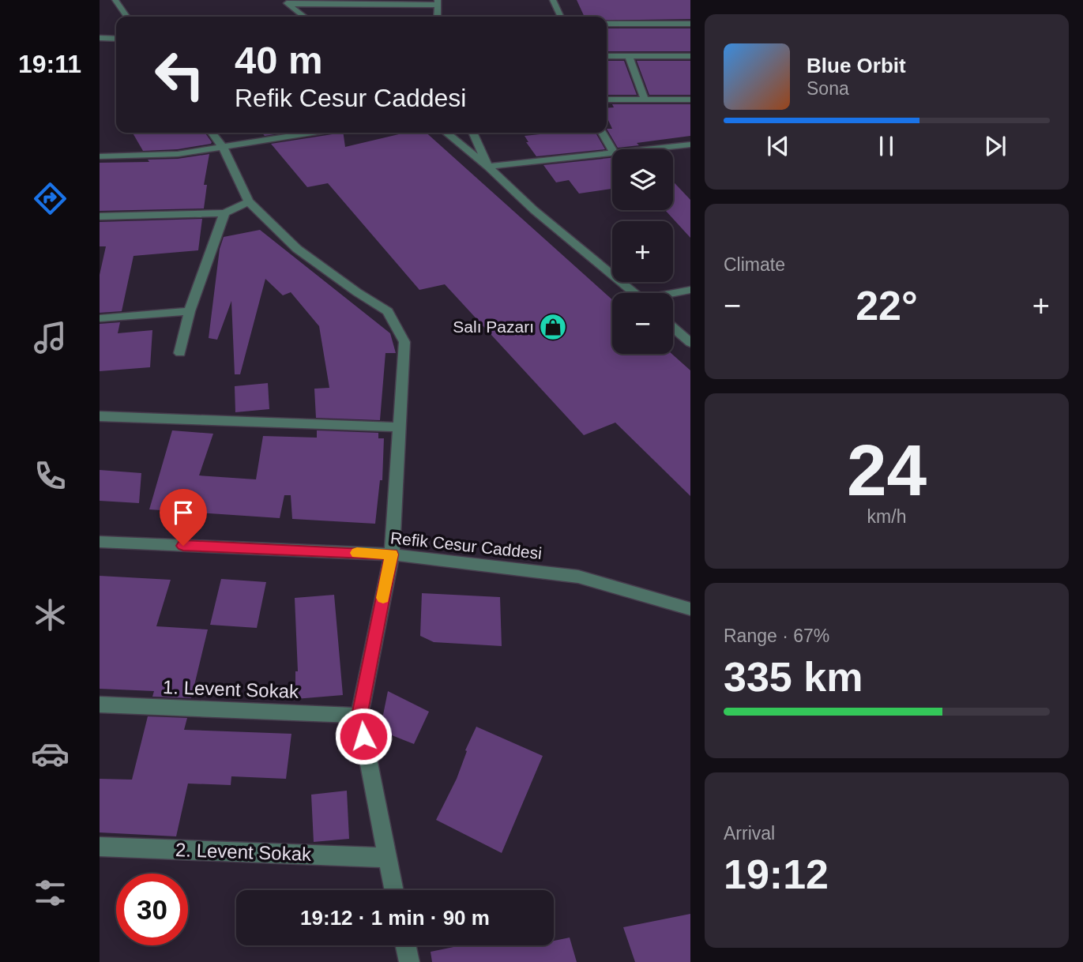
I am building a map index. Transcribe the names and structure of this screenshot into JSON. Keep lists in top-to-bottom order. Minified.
{"streets":{"street":["Refik Cesur Caddesi","1. Levent Sokak","2. Levent Sokak"]},"places":{"shop":["Salı Pazarı"]},"page":{"tabs":"19:11","turn":["40 m","Refik Cesur Caddesi"],"song":["Blue Orbit","Sona"],"map_buttons":["+","−"],"tile":["Climate",["24","km/h"],["Range · 67%","335 km"],["Arrival","19:12"]],"heat":["−","22°","+"],"limit":"30","trip":"19:12 · 1 min · 90 m"}}
